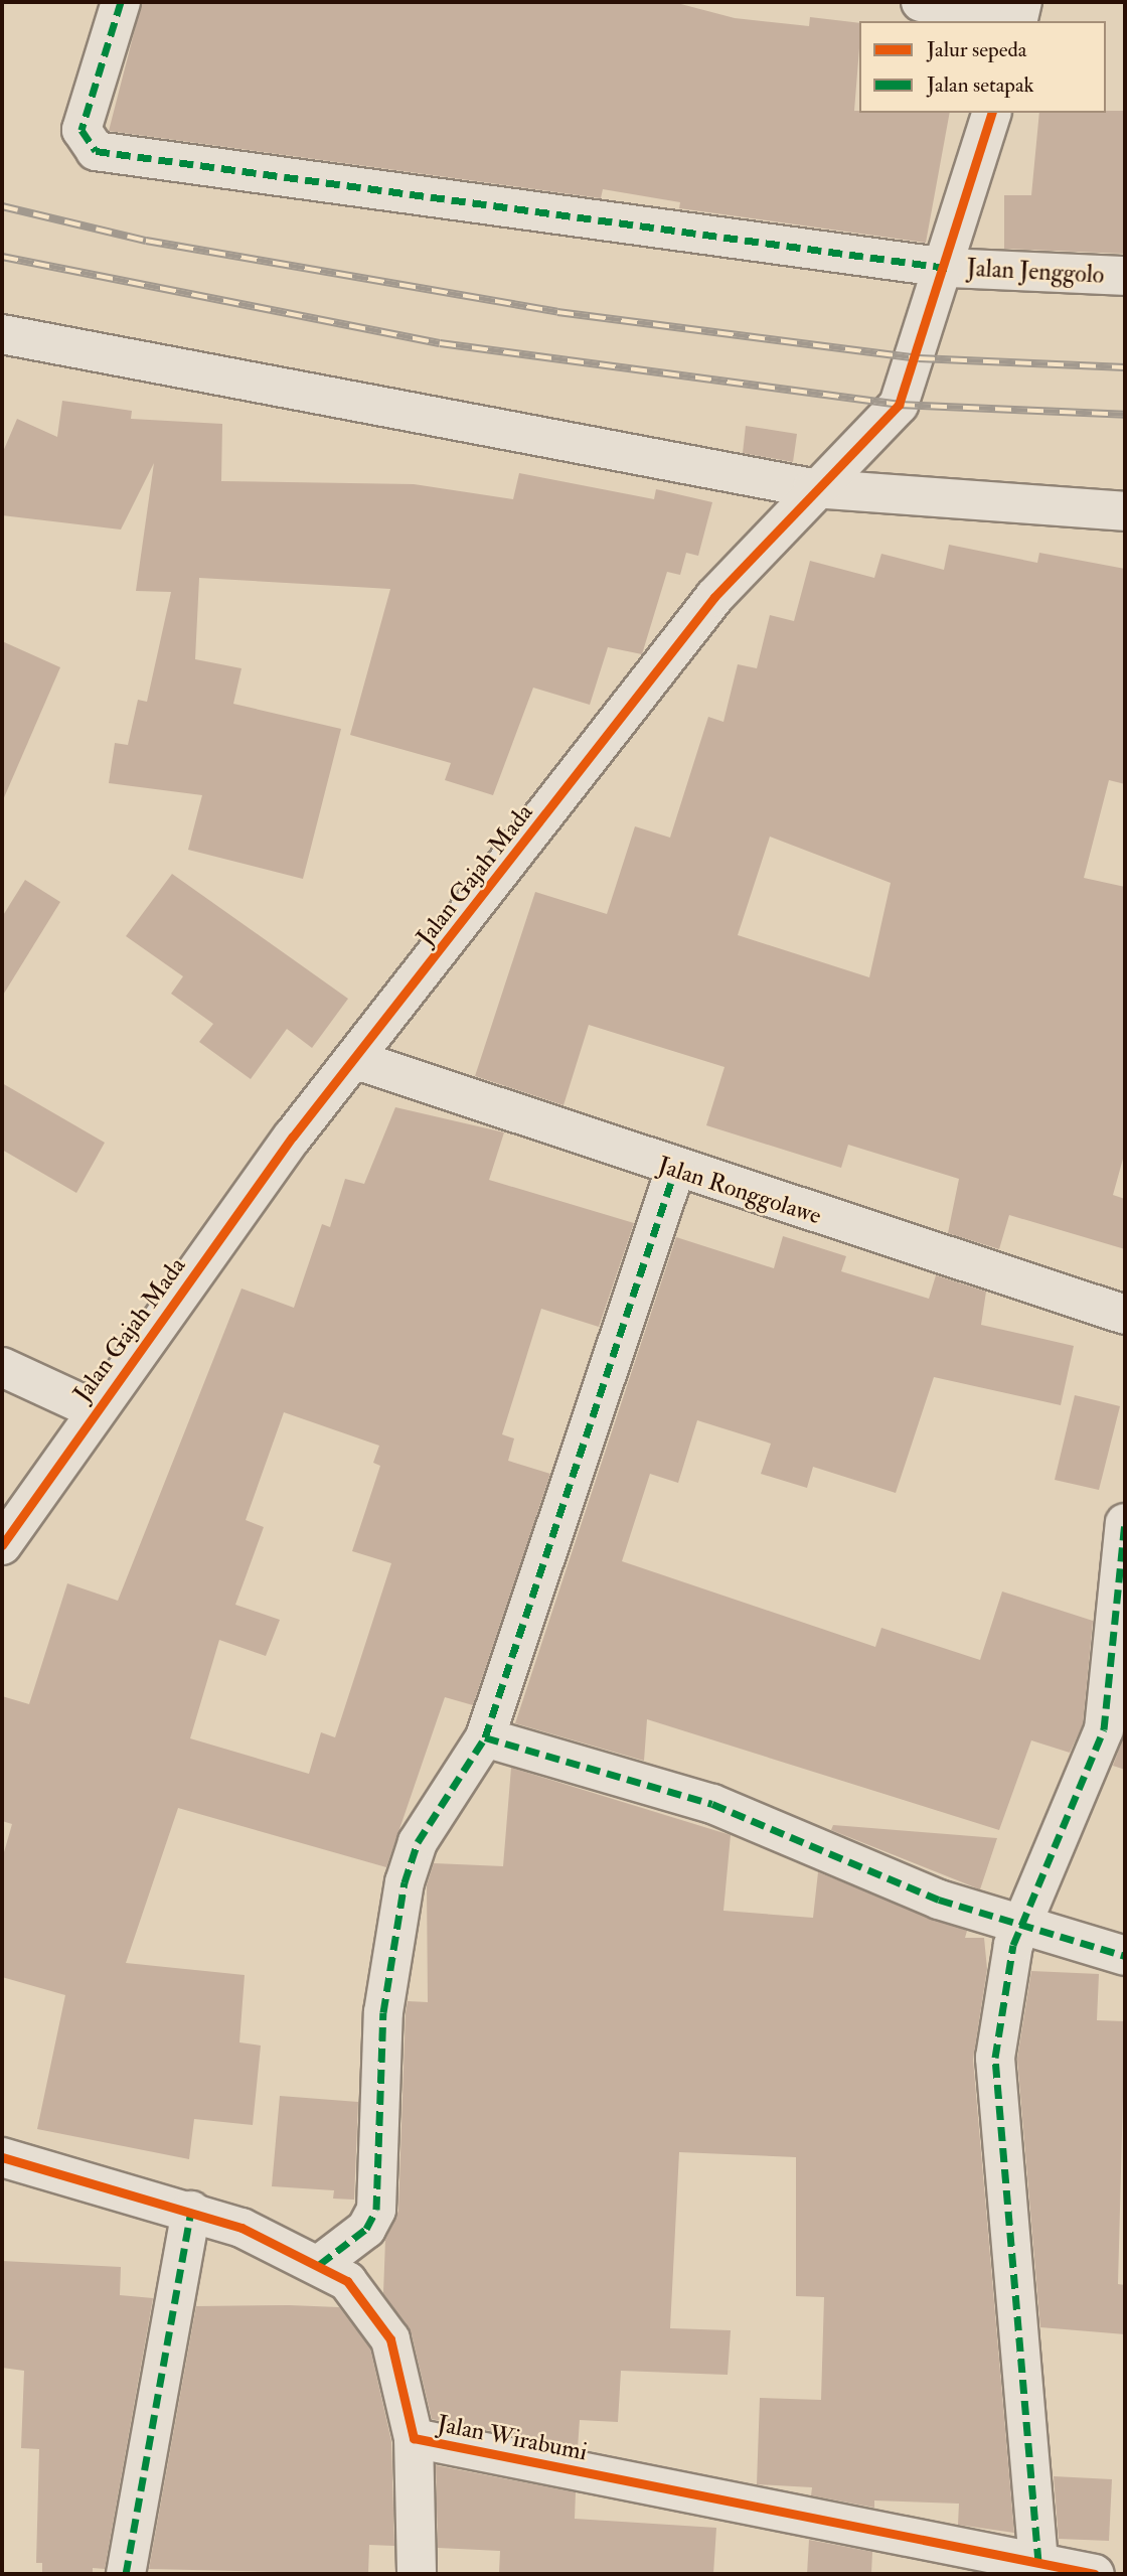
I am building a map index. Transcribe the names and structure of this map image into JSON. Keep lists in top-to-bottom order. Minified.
{"streets":{"street":["Jalan Jenggolo","Jalan Gajah Mada","Jalan Ronggolawe","Jalan Wirabumi"]},"crossings":[["Jalan Jenggolo","Jalan Gajah Mada"],["Jalan Gajah Mada","Jalan Ronggolawe"]],"legend":["Jalur sepeda","Jalan setapak"]}
